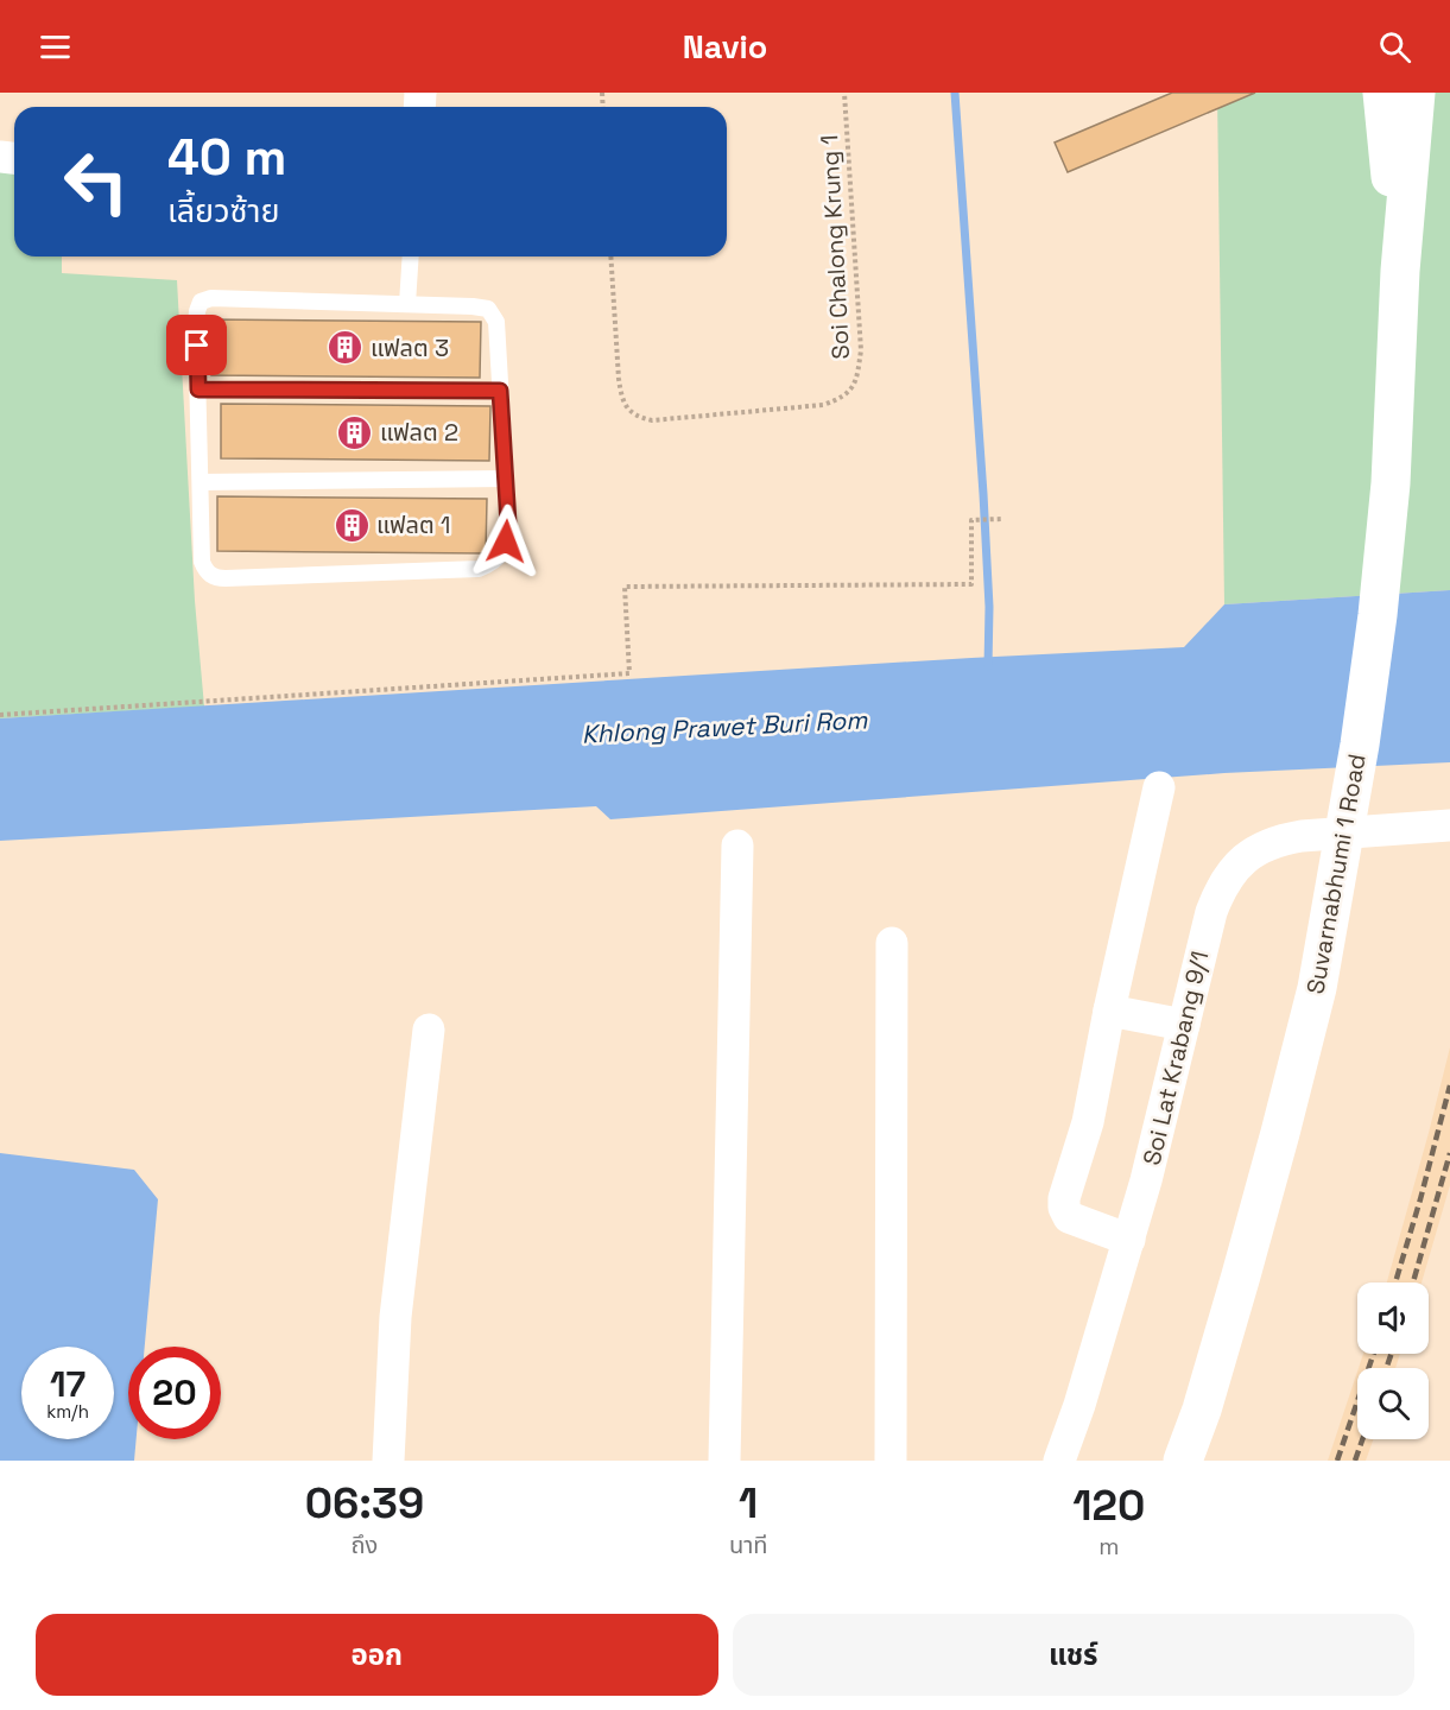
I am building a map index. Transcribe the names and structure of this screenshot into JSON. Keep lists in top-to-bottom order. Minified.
{"streets":{"highway":["Suvarnabhumi 1 Road"],"street":["Soi Lat Krabang 9/1"],"path":["Soi Chalong Krung 1"]},"water":["Khlong Prawet Buri Rom"],"places":{"building":["แฟลต 3","แฟลต 2","แฟลต 1"]},"page":{"header":"Navio","turn":["40 m","เลี้ยวซ้าย"],"speed":"17 km/h","limit":"20","eta":["06:39","ถึง","1","นาที","120","m"],"buttons":["ออก","แชร์"]}}
